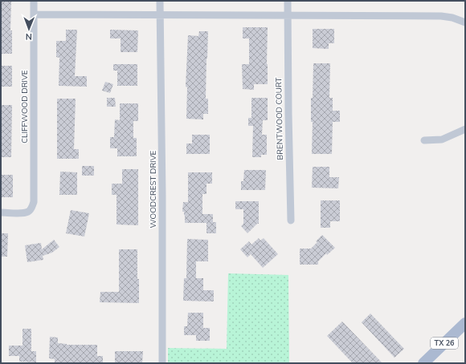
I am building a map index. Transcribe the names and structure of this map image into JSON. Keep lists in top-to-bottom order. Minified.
{"streets":{"main road":["TX 26"],"street":["CLIFFWOOD DRIVE","BRENTWOOD COURT","WOODCREST DRIVE"]},"north":"bottom"}
